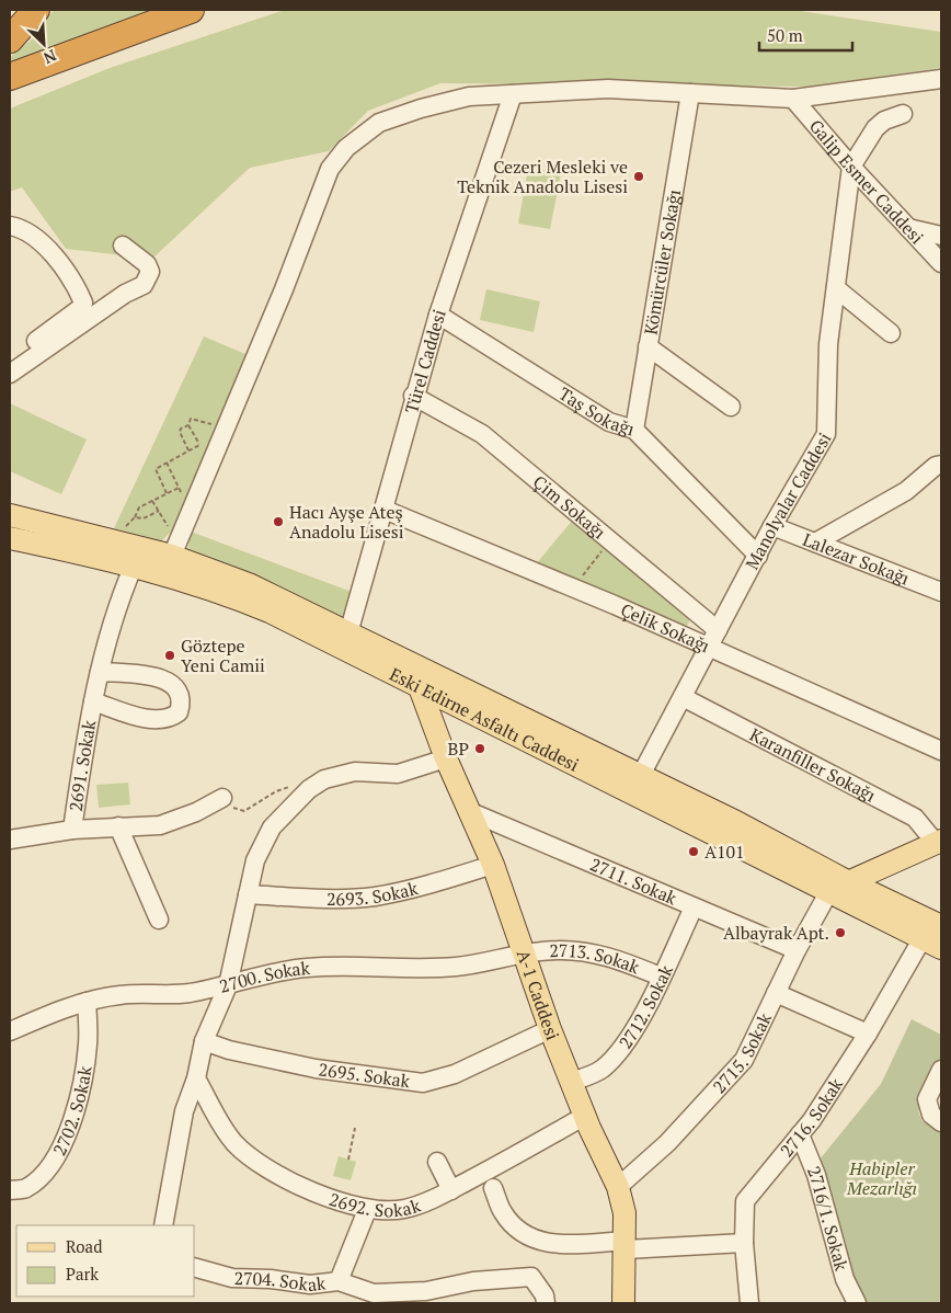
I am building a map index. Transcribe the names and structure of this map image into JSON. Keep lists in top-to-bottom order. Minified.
{"streets":{"main road":["Eski Edirne Asfaltı Caddesi","A-1 Caddesi"],"street":["Galip Esmer Caddesi","Kömürcüler Sokağı","Türel Caddesi","Taş Sokağı","Manolyalar Caddesi","Çim Sokağı","Lalezar Sokağı","Çelik Sokağı","Karanfiller Sokağı","2691. Sokak","2711. Sokak","2693. Sokak","2713. Sokak","2700. Sokak","2712. Sokak","2715. Sokak","2695. Sokak","2702. Sokak","2716. Sokak","2692. Sokak","2716/1. Sokak","2704. Sokak"]},"crossings":[["Galip Esmer Caddesi","Manolyalar Caddesi"],["Kömürcüler Sokağı","Taş Sokağı"],["Türel Caddesi","Taş Sokağı"],["Türel Caddesi","Çim Sokağı"],["Türel Caddesi","Çelik Sokağı"],["Türel Caddesi","Eski Edirne Asfaltı Caddesi"],["Taş Sokağı","Manolyalar Caddesi"],["Manolyalar Caddesi","Çim Sokağı"],["Manolyalar Caddesi","Lalezar Sokağı"],["Manolyalar Caddesi","Çelik Sokağı"],["Manolyalar Caddesi","Eski Edirne Asfaltı Caddesi"],["Manolyalar Caddesi","Karanfiller Sokağı"],["Eski Edirne Asfaltı Caddesi","2691. Sokak"],["Eski Edirne Asfaltı Caddesi","A-1 Caddesi"],["Eski Edirne Asfaltı Caddesi","2715. Sokak"],["Eski Edirne Asfaltı Caddesi","2716. Sokak"],["2711. Sokak","A-1 Caddesi"],["2711. Sokak","2712. Sokak"],["2711. Sokak","2715. Sokak"],["2693. Sokak","A-1 Caddesi"],["2713. Sokak","2700. Sokak"],["2713. Sokak","A-1 Caddesi"],["2713. Sokak","2712. Sokak"],["2700. Sokak","A-1 Caddesi"],["2700. Sokak","2702. Sokak"],["A-1 Caddesi","2712. Sokak"],["A-1 Caddesi","2715. Sokak"],["A-1 Caddesi","2695. Sokak"],["A-1 Caddesi","2692. Sokak"],["2716. Sokak","2716/1. Sokak"]],"parks":["Habipler Mezarlığı"],"places":["Cezeri Mesleki ve Teknik Anadolu Lisesi","Hacı Ayşe Ateş Anadolu Lisesi","Göztepe Yeni Camii","BP","A101","Albayrak Apt."],"legend":["Road","Park"],"scale_bar":"50 m","north":"bottom right"}
